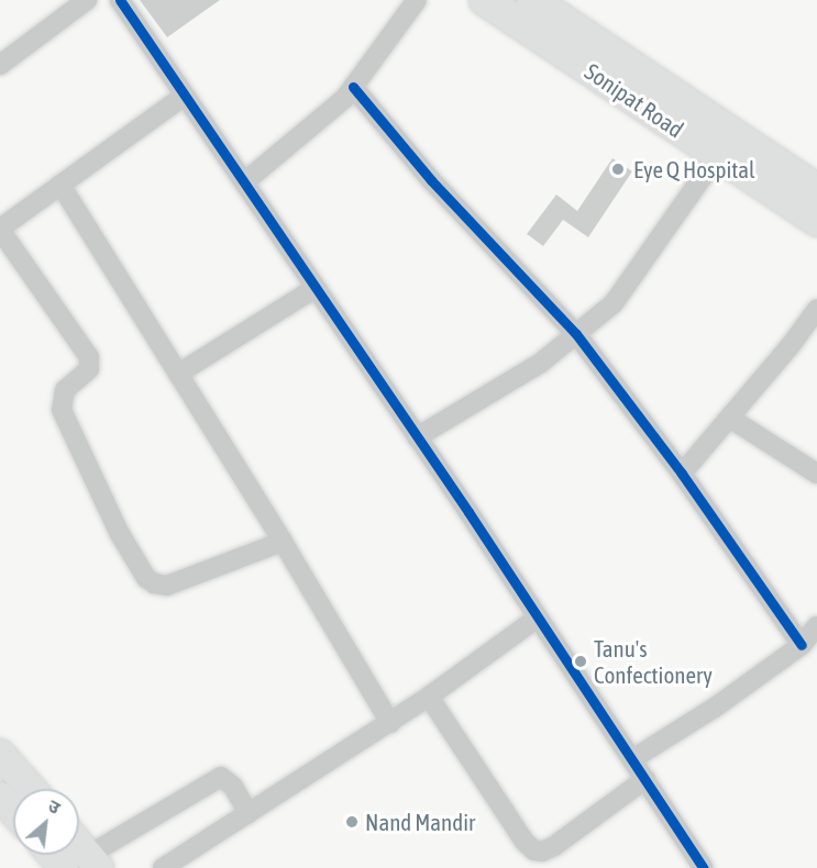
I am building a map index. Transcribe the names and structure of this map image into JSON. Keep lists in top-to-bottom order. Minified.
{"streets":{"main road":["Sonipat Road"]},"places":["Eye Q Hospital","Tanu's Confectionery","Nand Mandir"],"north":"top right"}
